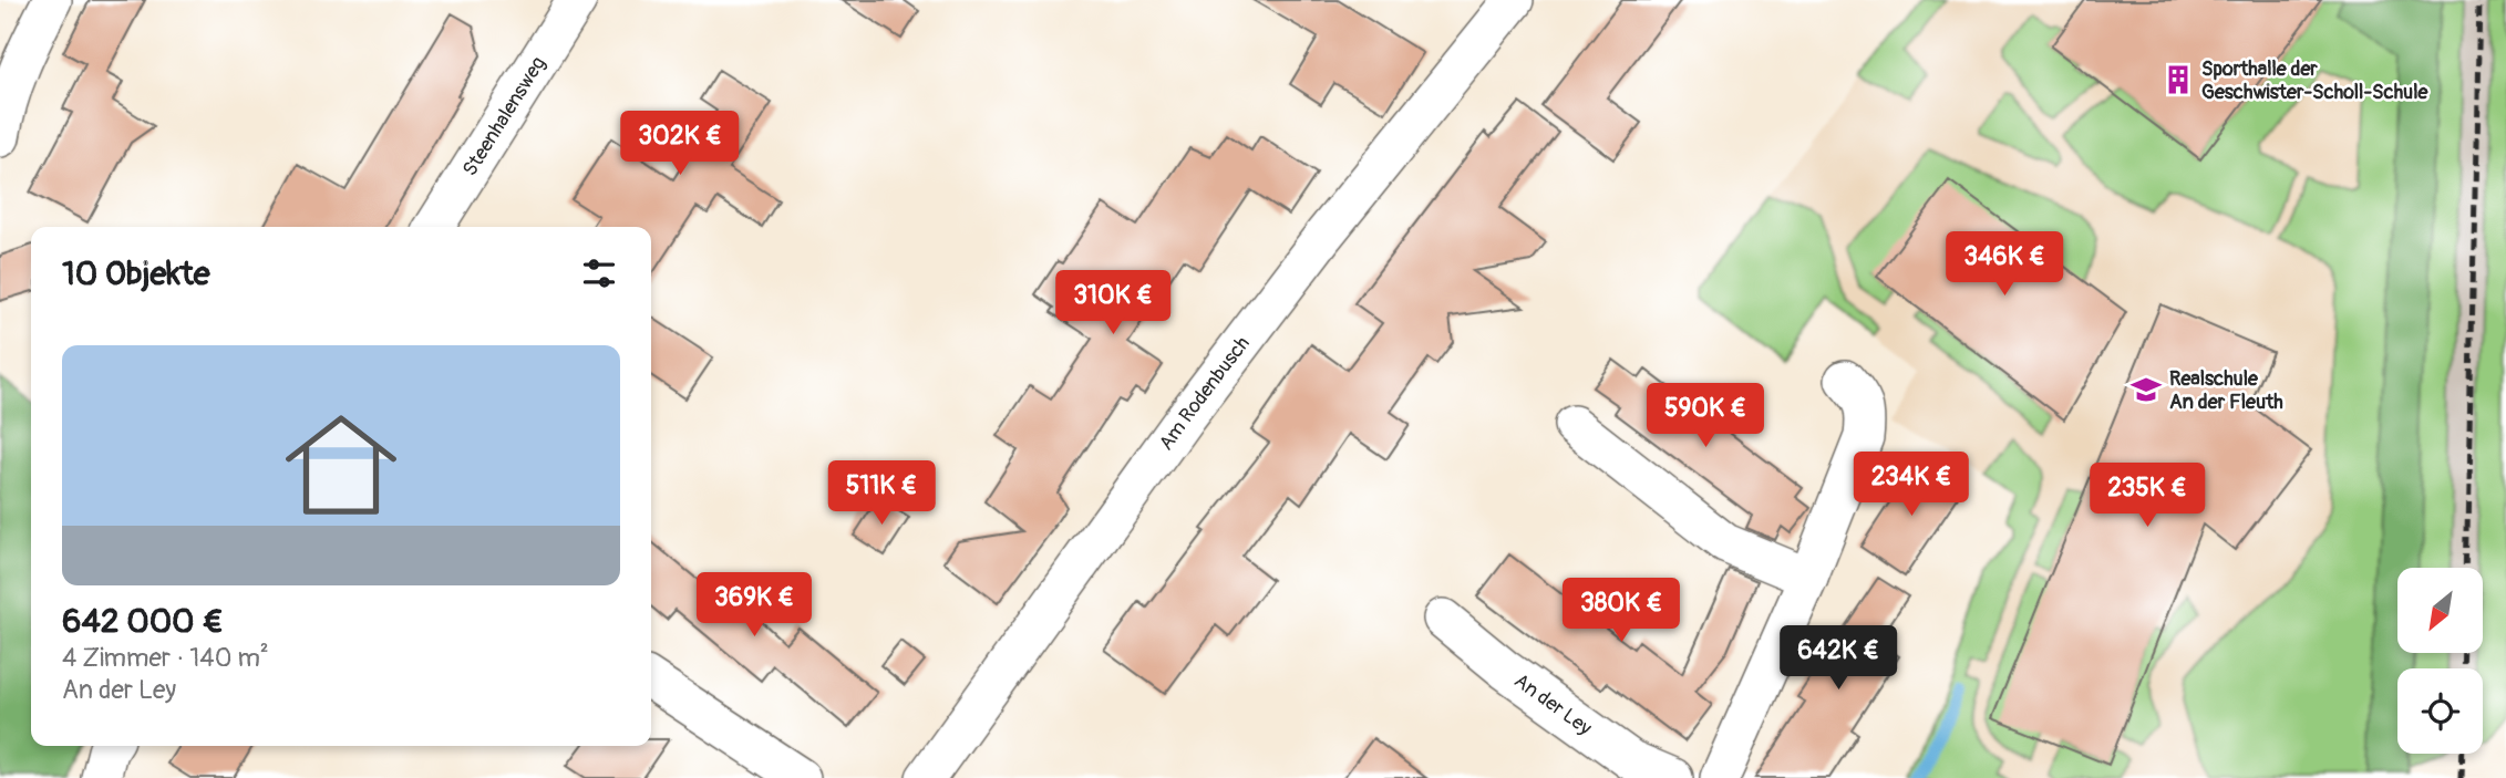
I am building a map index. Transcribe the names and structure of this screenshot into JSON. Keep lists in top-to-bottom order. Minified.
{"streets":{"street":["Steenhalensweg","Am Rodenbusch","An der Ley"]},"places":{"building":["Sporthalle der Geschwister-Scholl-Schule"],"school or university":["Realschule An der Fleuth"]},"north":"bottom left","page":{"price":["302K €","346K €","310K €","590K €","234K €","511K €","235K €","369K €","380K €","642K €"],"heading":"10 Objekte","list":[{"name":"642 000 €","note":"4 Zimmer · 140 m² · An der Ley"}]}}
